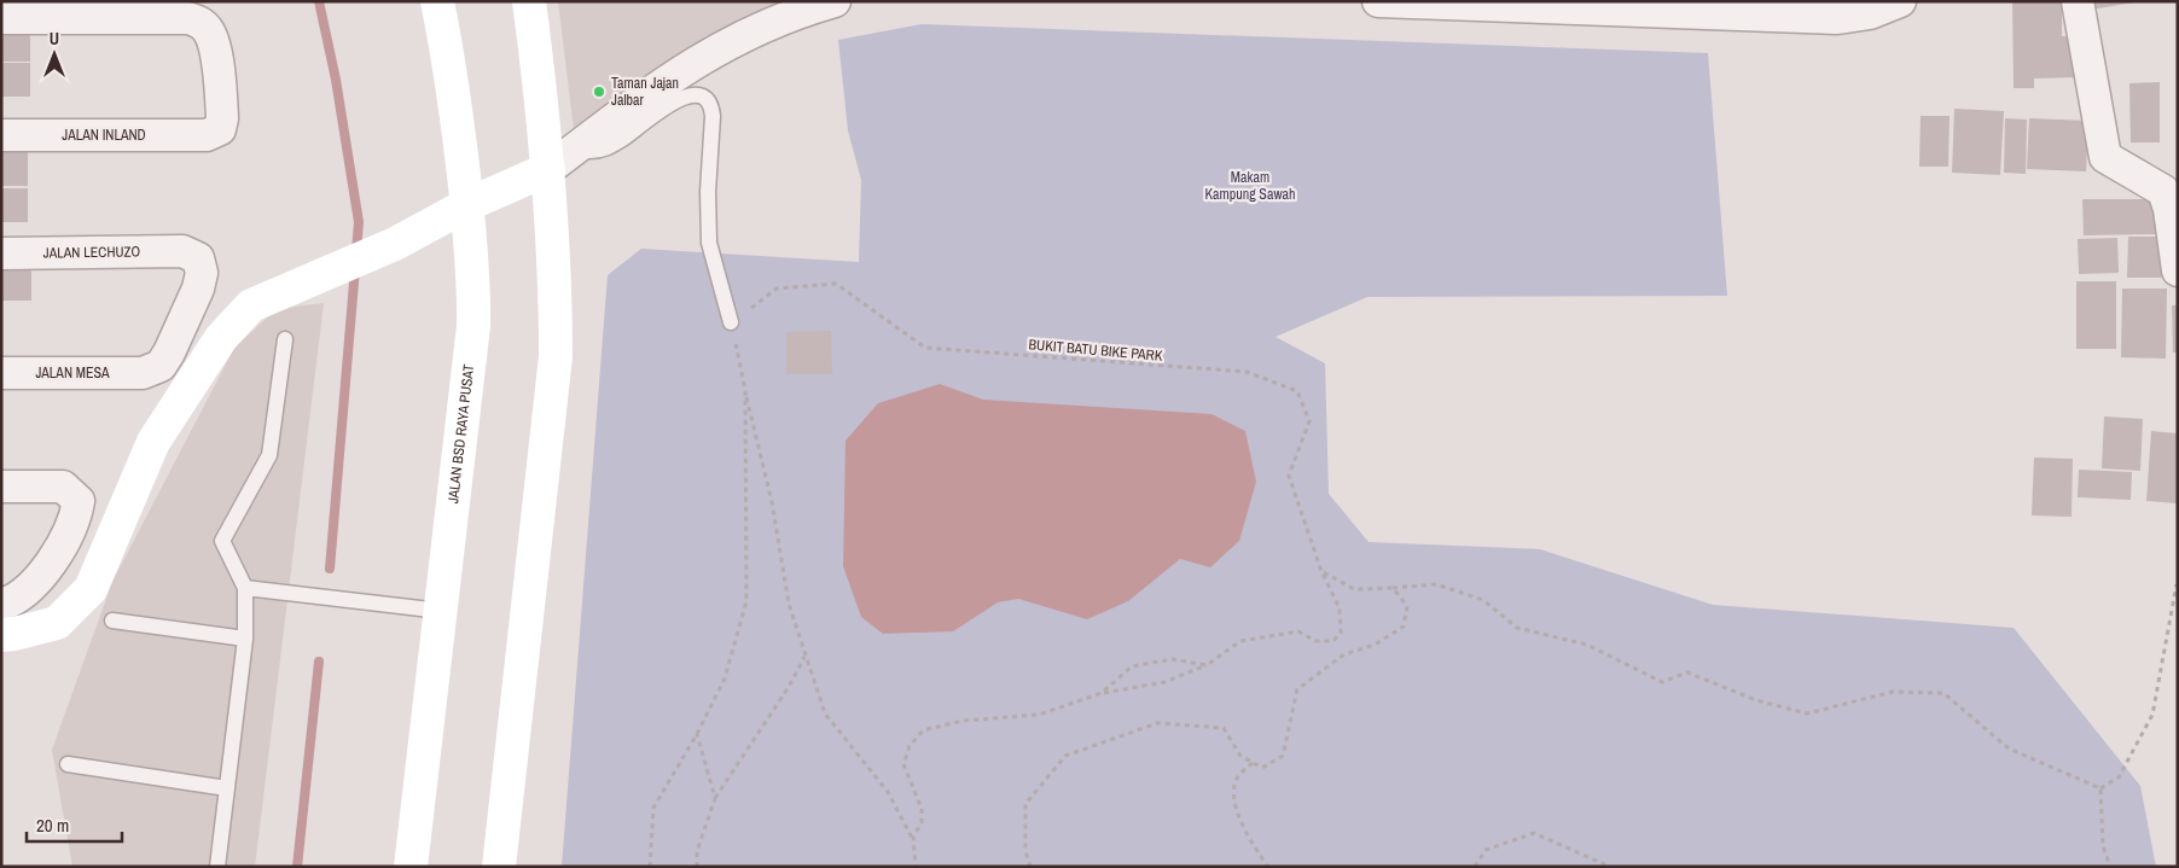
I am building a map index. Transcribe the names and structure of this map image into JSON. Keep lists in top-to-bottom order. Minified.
{"streets":{"main road":["JALAN BSD RAYA PUSAT"],"street":["JALAN INLAND","JALAN LECHUZO","JALAN MESA"],"path":["BUKIT BATU BIKE PARK"]},"crossings":[["JALAN LECHUZO","JALAN MESA"]],"parks":["Makam Kampung Sawah"],"places":["Taman Jajan Jalbar"],"scale_bar":"20 m","north":"top"}
